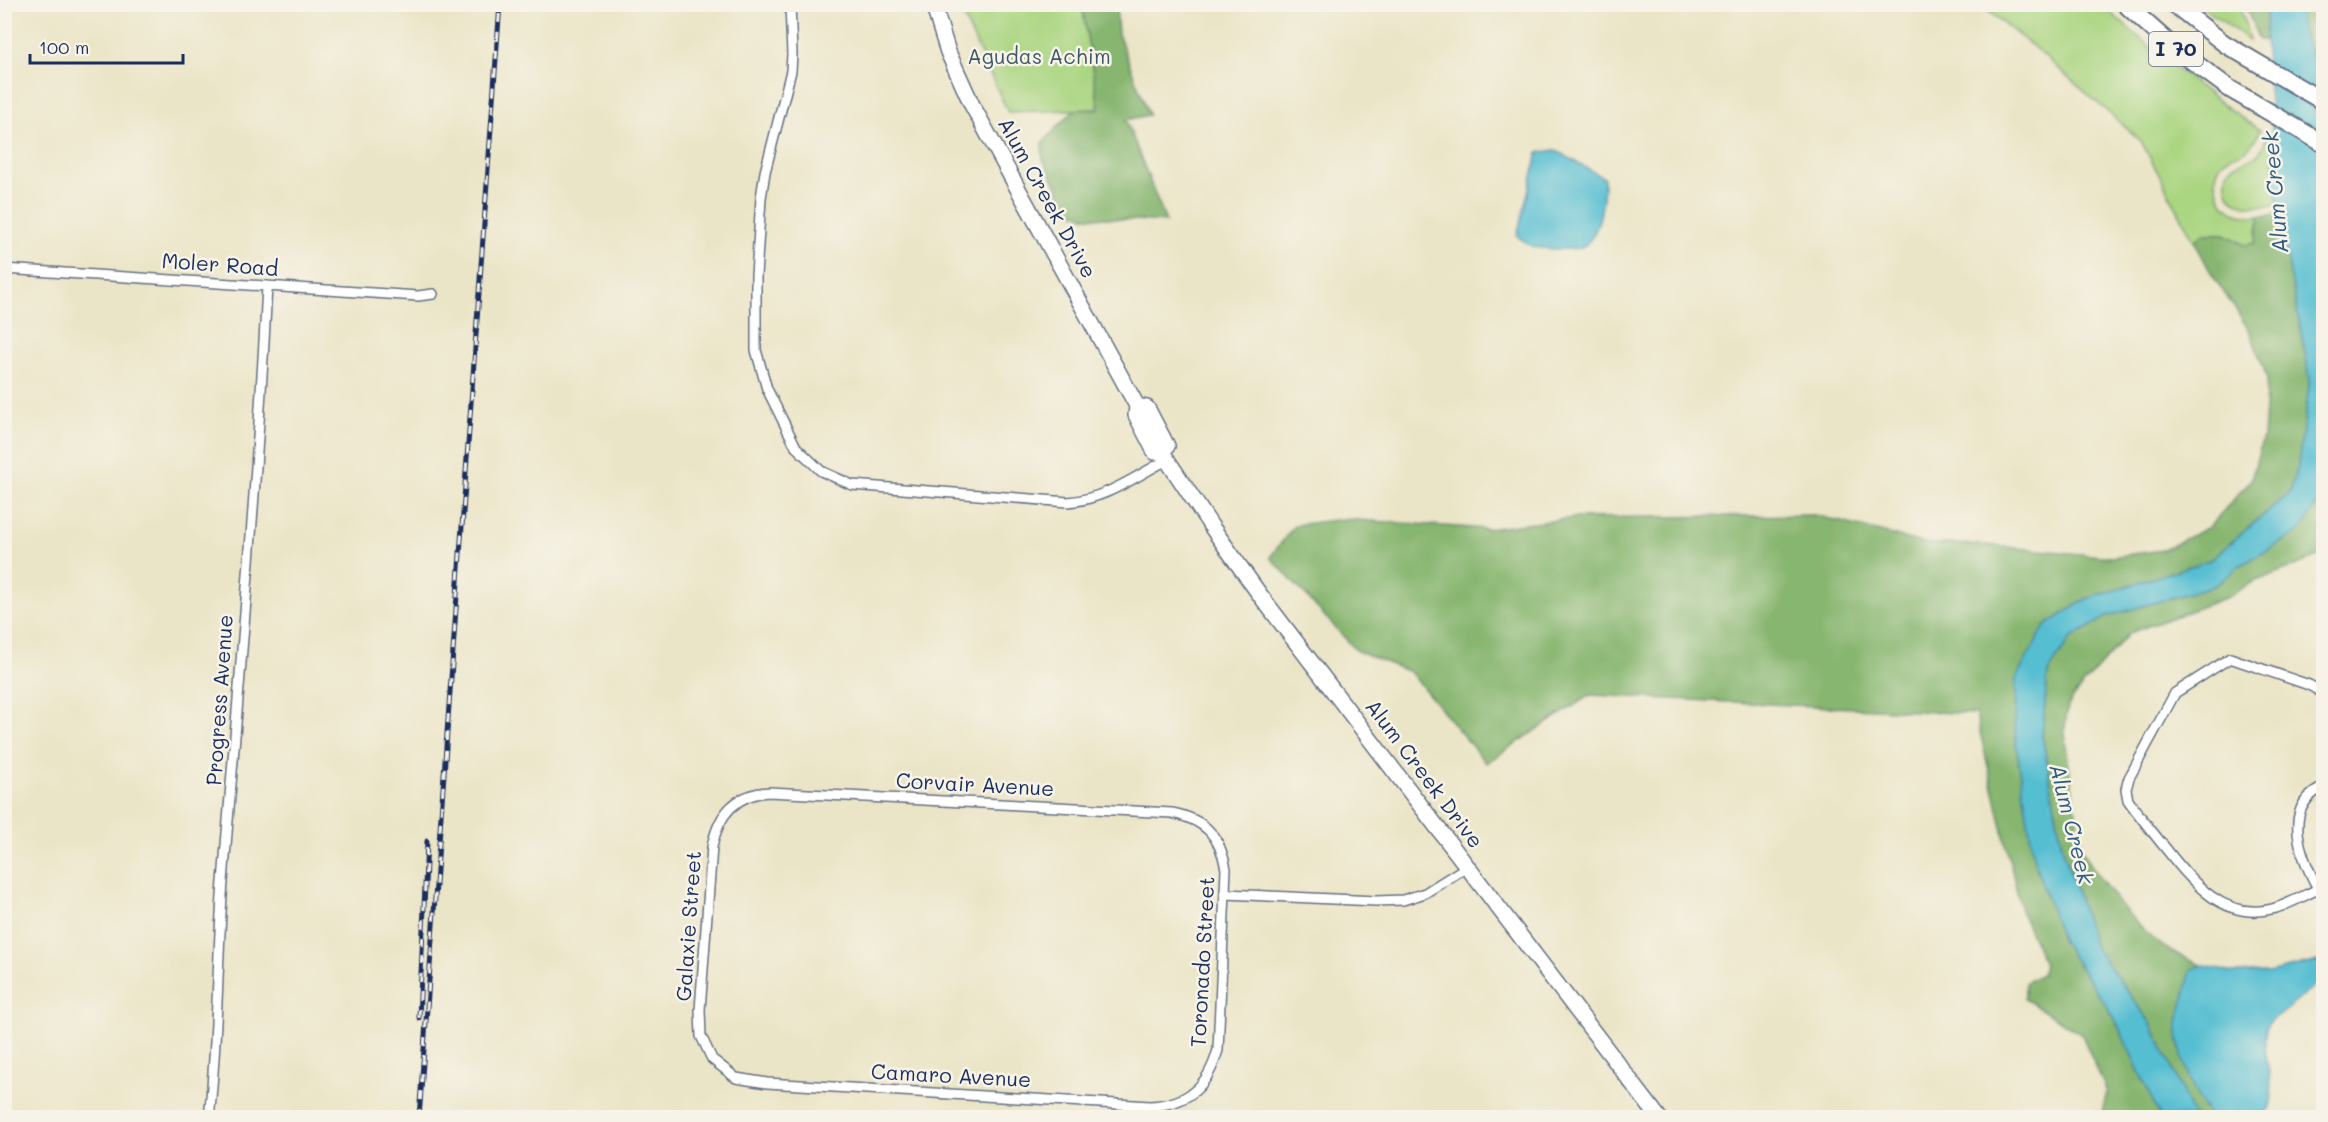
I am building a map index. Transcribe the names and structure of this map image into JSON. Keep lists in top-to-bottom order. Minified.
{"streets":{"highway":["I 70"],"main road":["Alum Creek Drive"],"street":["Moler Road","Progress Avenue","Corvair Avenue","Galaxie Street","Toronado Street","Camaro Avenue"]},"crossings":[["Moler Road","Progress Avenue"],["Corvair Avenue","Galaxie Street"],["Corvair Avenue","Toronado Street"],["Galaxie Street","Camaro Avenue"],["Toronado Street","Camaro Avenue"]],"water":["Alum Creek"],"parks":["Agudas Achim"],"scale_bar":"100 m"}
